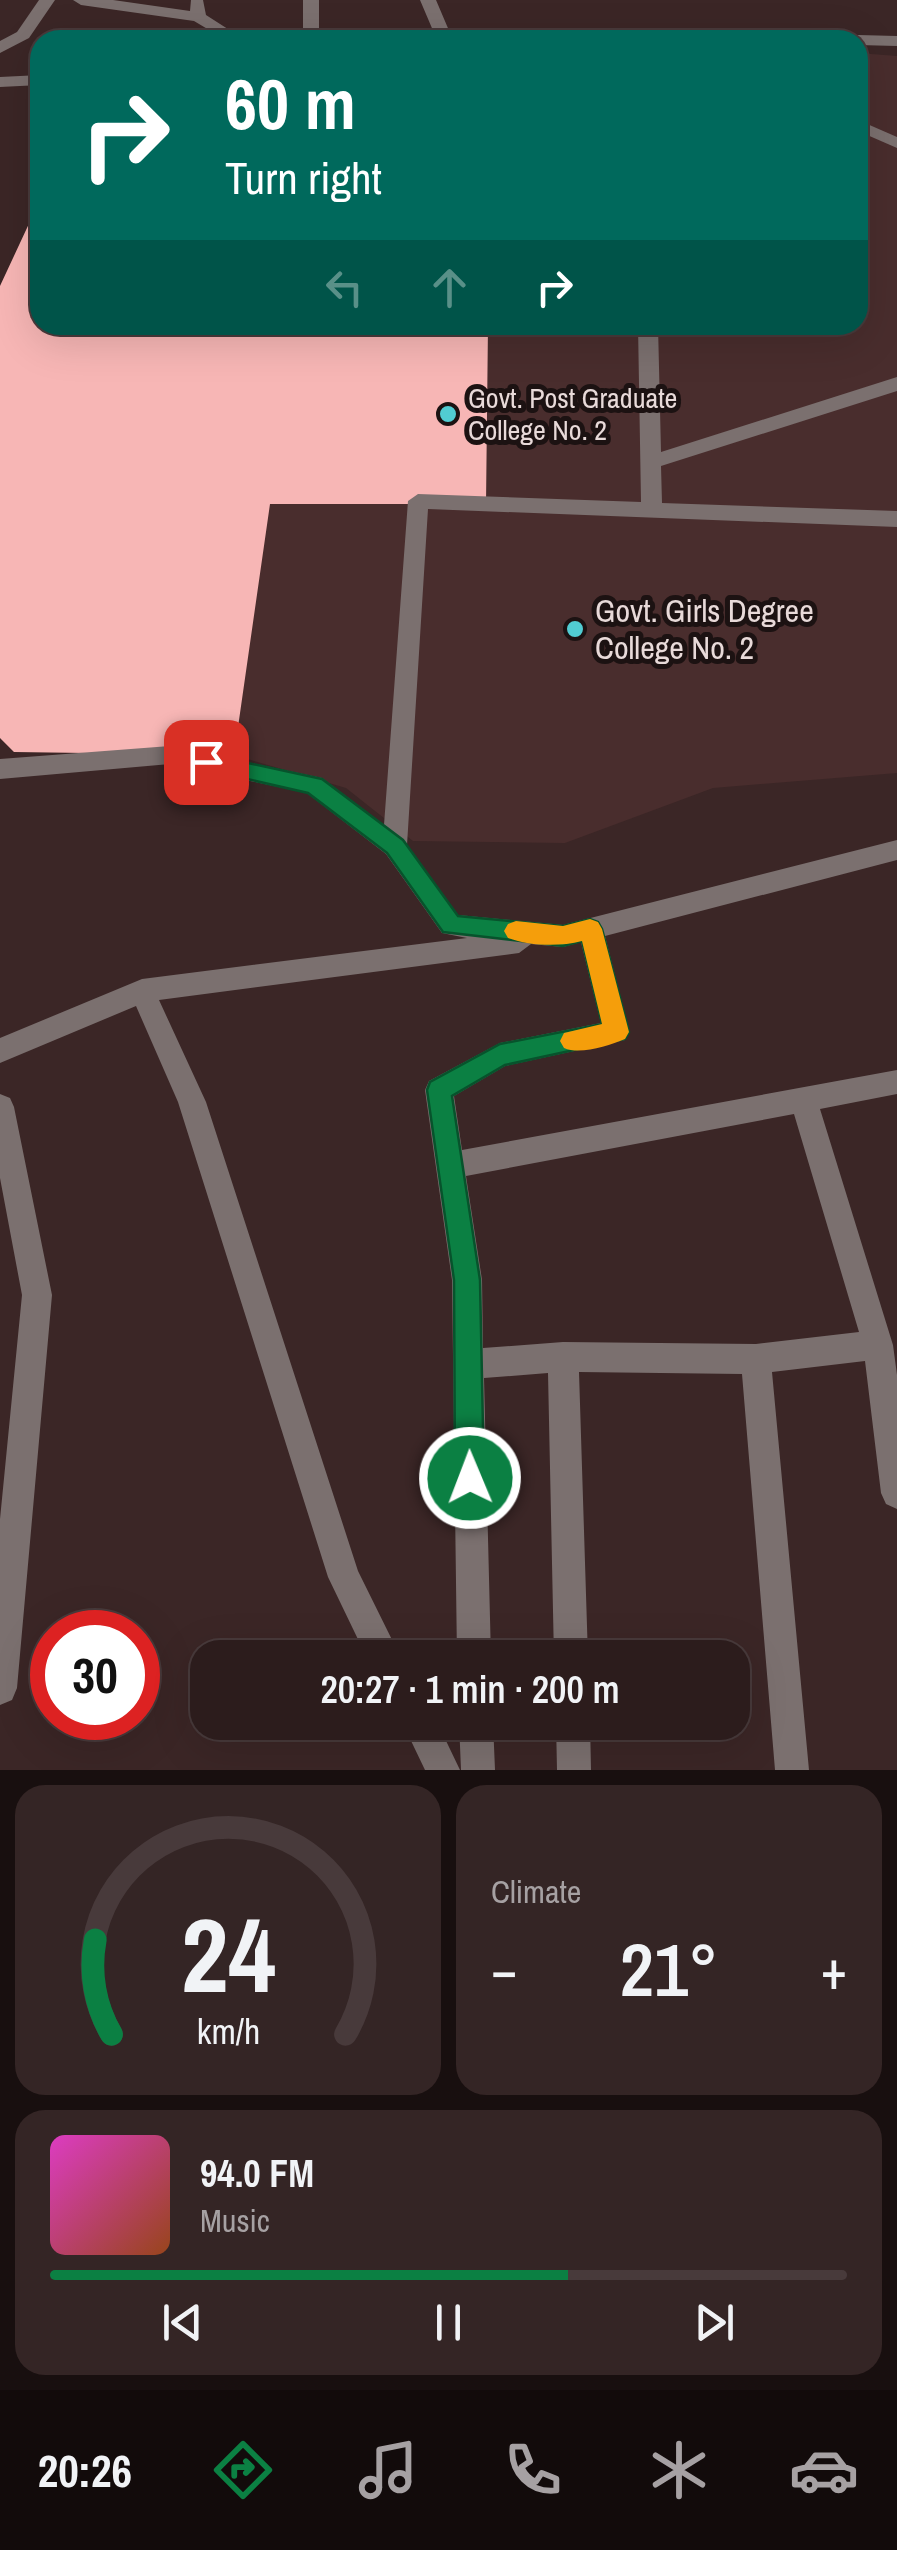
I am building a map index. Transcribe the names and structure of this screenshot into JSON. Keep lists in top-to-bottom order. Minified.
{"places":["Govt. Post Graduate College No. 2","Govt. Girls Degree College No. 2"],"page":{"turn":["60 m","Turn right"],"limit":"30","trip":"20:27 · 1 min · 200 m","tile":"Climate","heat":["−","21°","+"],"song":["94.0 FM","Music"],"tabs":"20:26","gauge":["24","km/h"]}}
